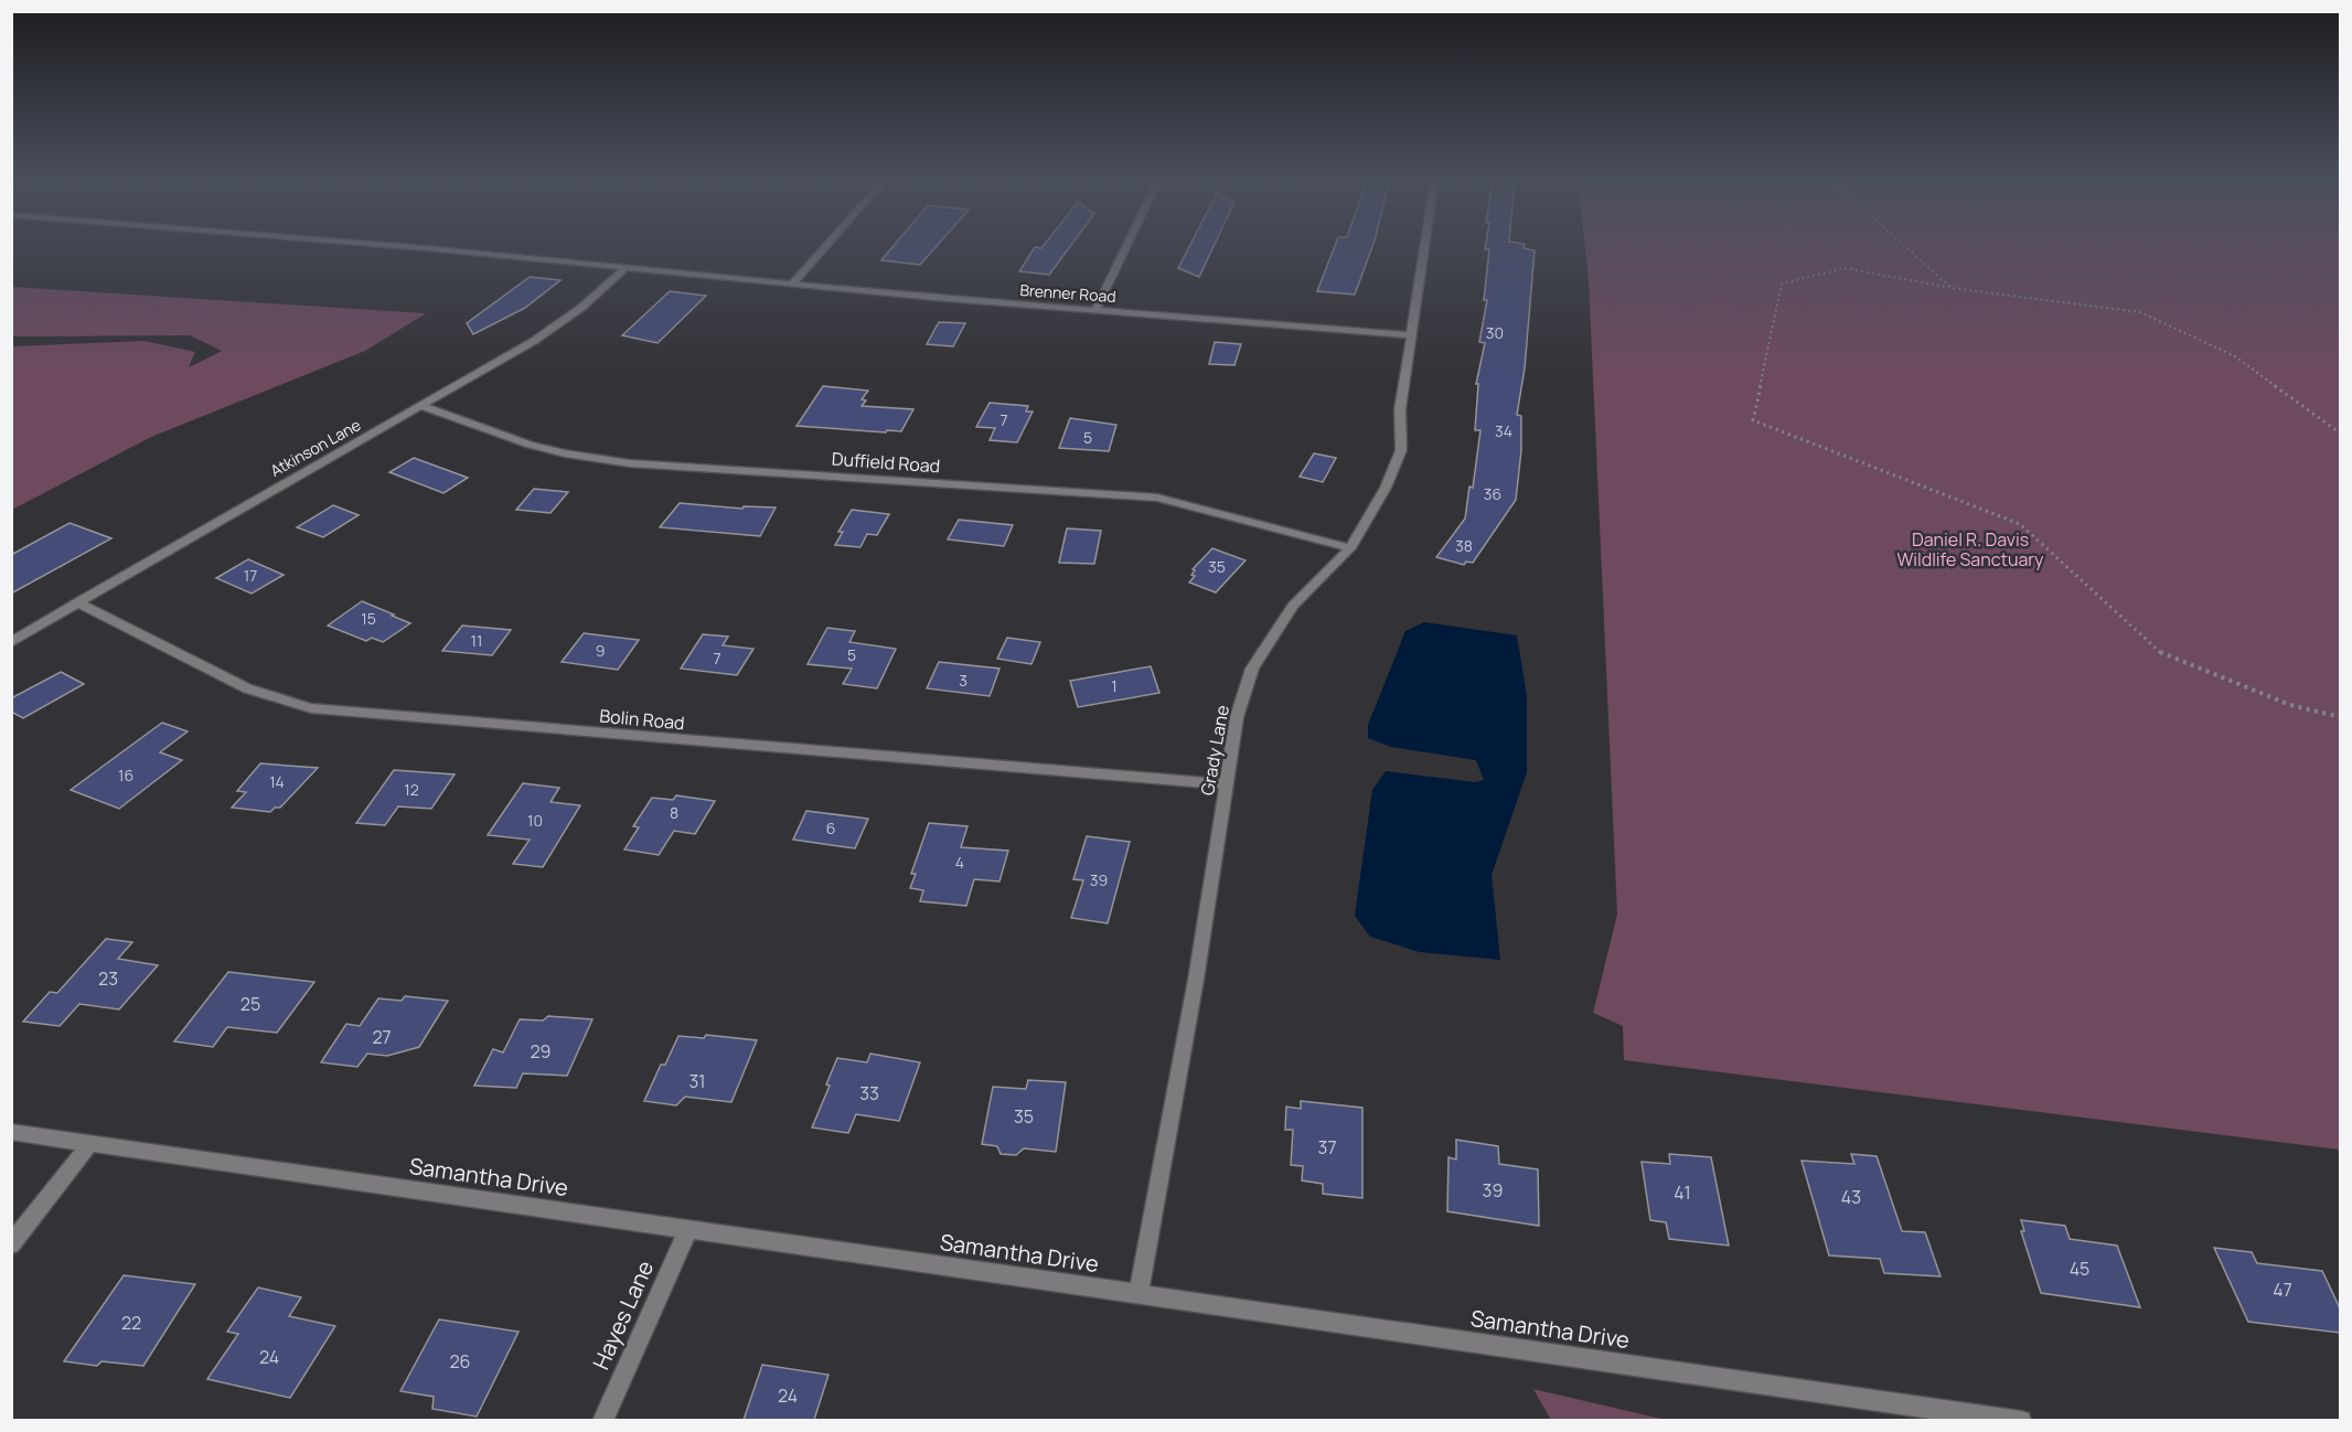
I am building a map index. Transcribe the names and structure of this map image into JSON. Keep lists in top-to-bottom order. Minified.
{"streets":{"street":["Brenner Road","Atkinson Lane","Duffield Road","Bolin Road","Grady Lane","Samantha Drive","Hayes Lane"]},"crossings":[["Brenner Road","Atkinson Lane"],["Brenner Road","Grady Lane"],["Atkinson Lane","Duffield Road"],["Atkinson Lane","Bolin Road"],["Duffield Road","Grady Lane"],["Bolin Road","Grady Lane"],["Grady Lane","Samantha Drive"],["Samantha Drive","Hayes Lane"]],"parks":["Daniel R. Davis Wildlife Sanctuary"],"house_numbers":["30","7","34","5","36","38","35","17","15","11","9","5","7","3","1","16","14","12","8","10","6","4","39","23","25","27","29","31","33","35","37","39","41","43","45","47","22","24","26","24"]}
